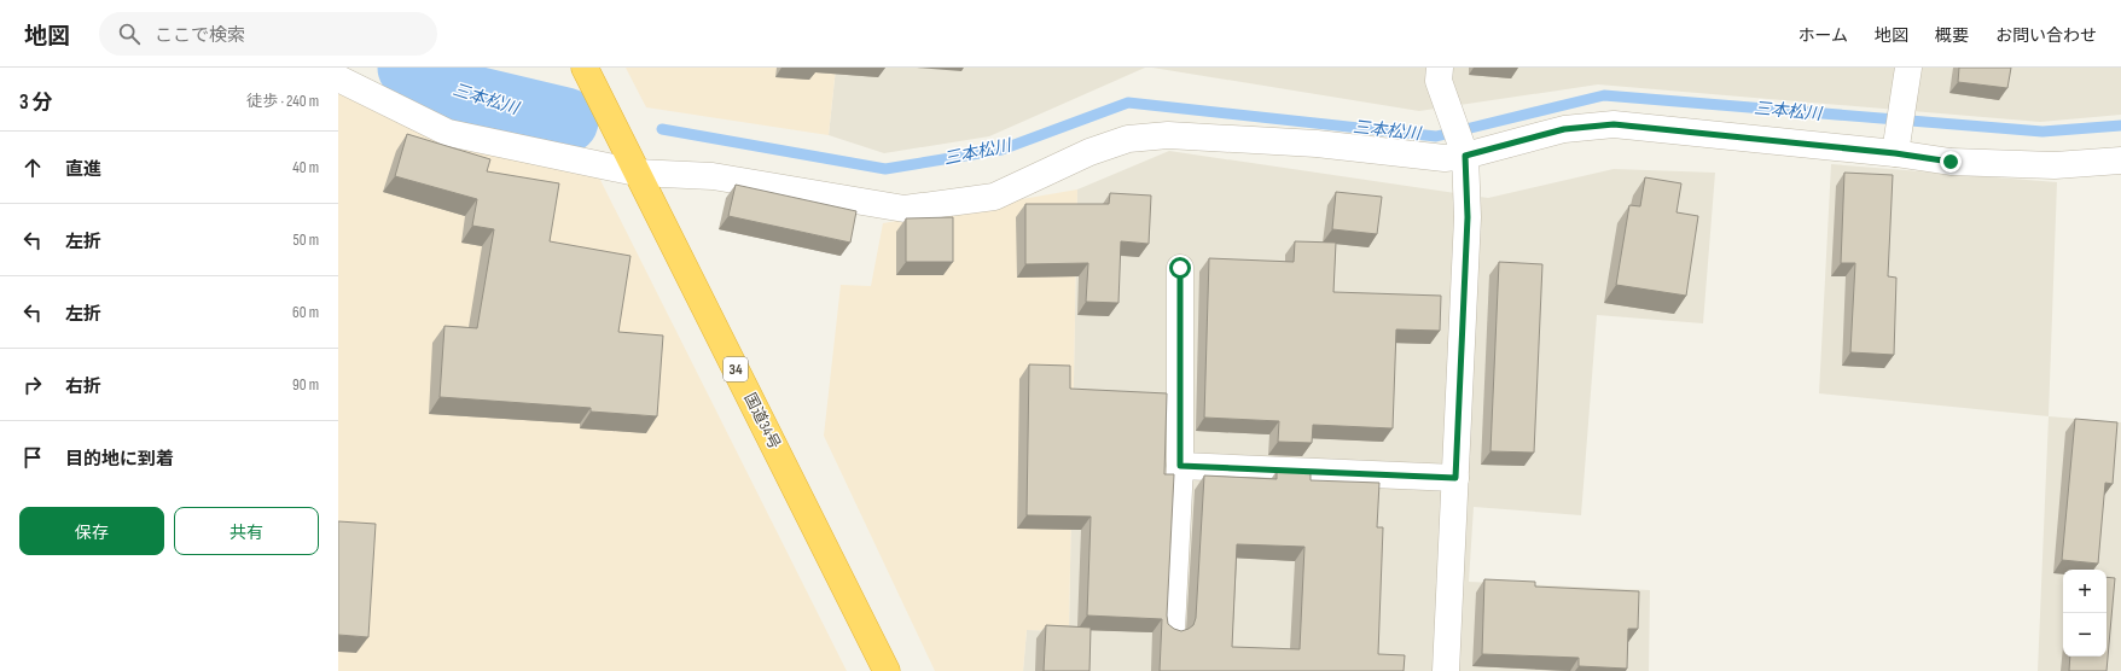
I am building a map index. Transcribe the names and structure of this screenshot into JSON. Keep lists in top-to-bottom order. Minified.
{"streets":{"highway":["34","国道34号"]},"water":["三本松川"],"page":{"header":"地図","search":"ここで検索","nav":["ホーム","地図","概要","お問い合わせ"],"heading":["3 分","徒歩 · 240 m"],"list":[["直進","40 m"],["左折","50 m"],["左折","60 m"],["右折","90 m"],"目的地に到着"],"buttons":["保存","共有"],"map_buttons":["+","−"]}}
